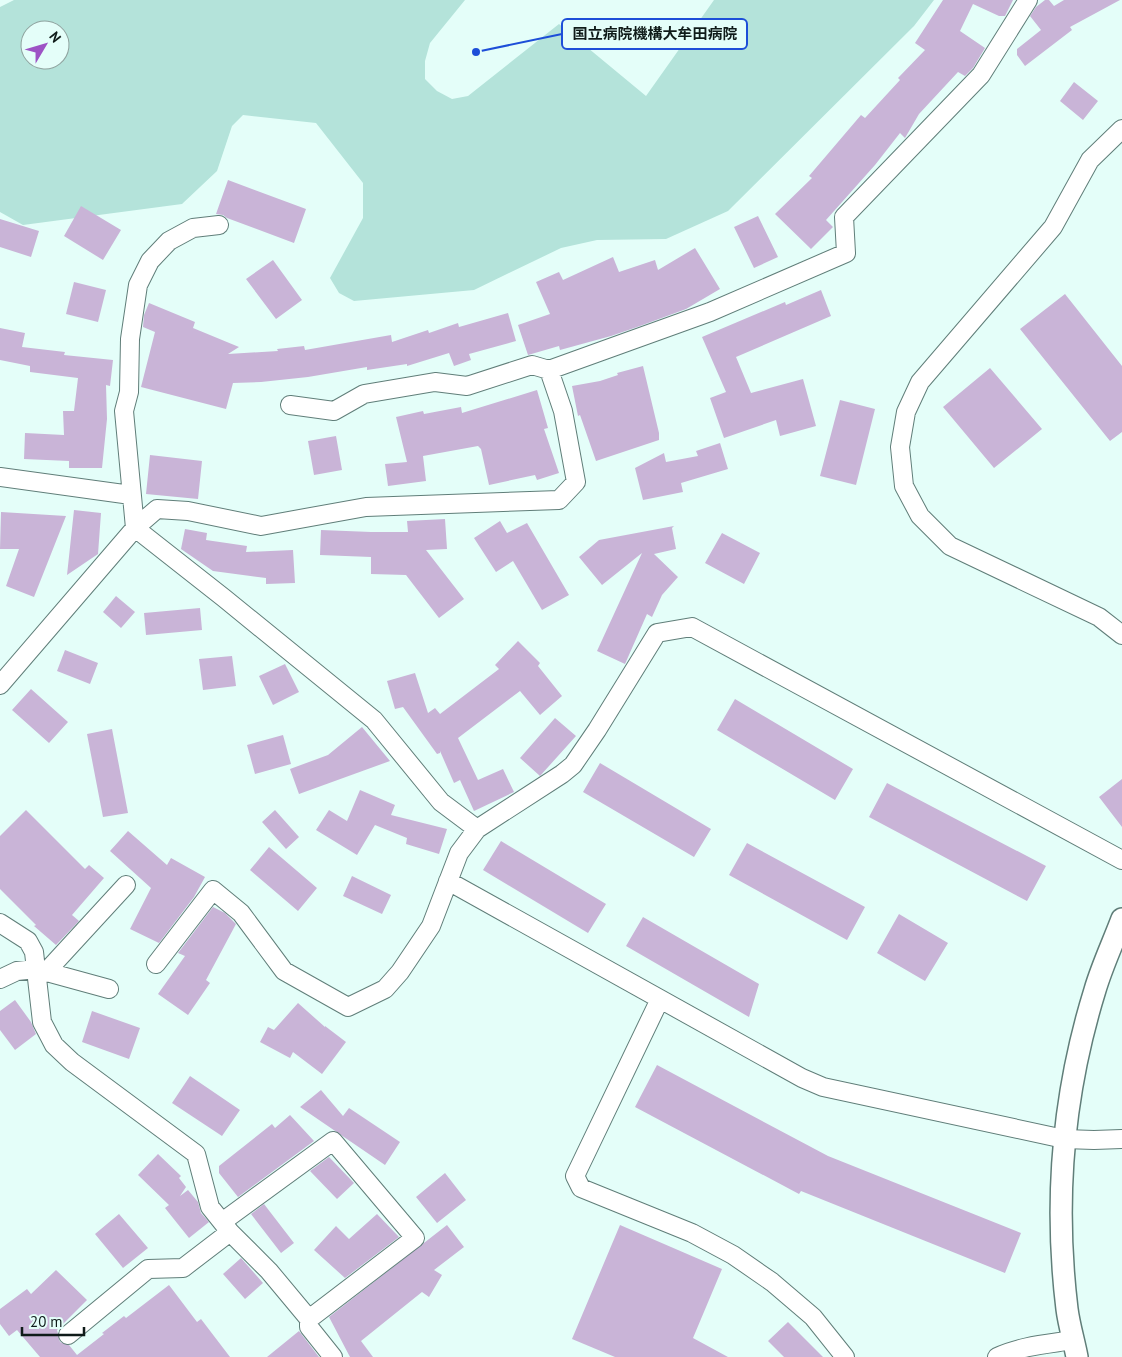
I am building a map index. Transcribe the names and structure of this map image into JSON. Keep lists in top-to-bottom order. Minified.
{"places":["国立病院機構大牟田病院"],"scale_bar":"20 m","north":"top right"}
